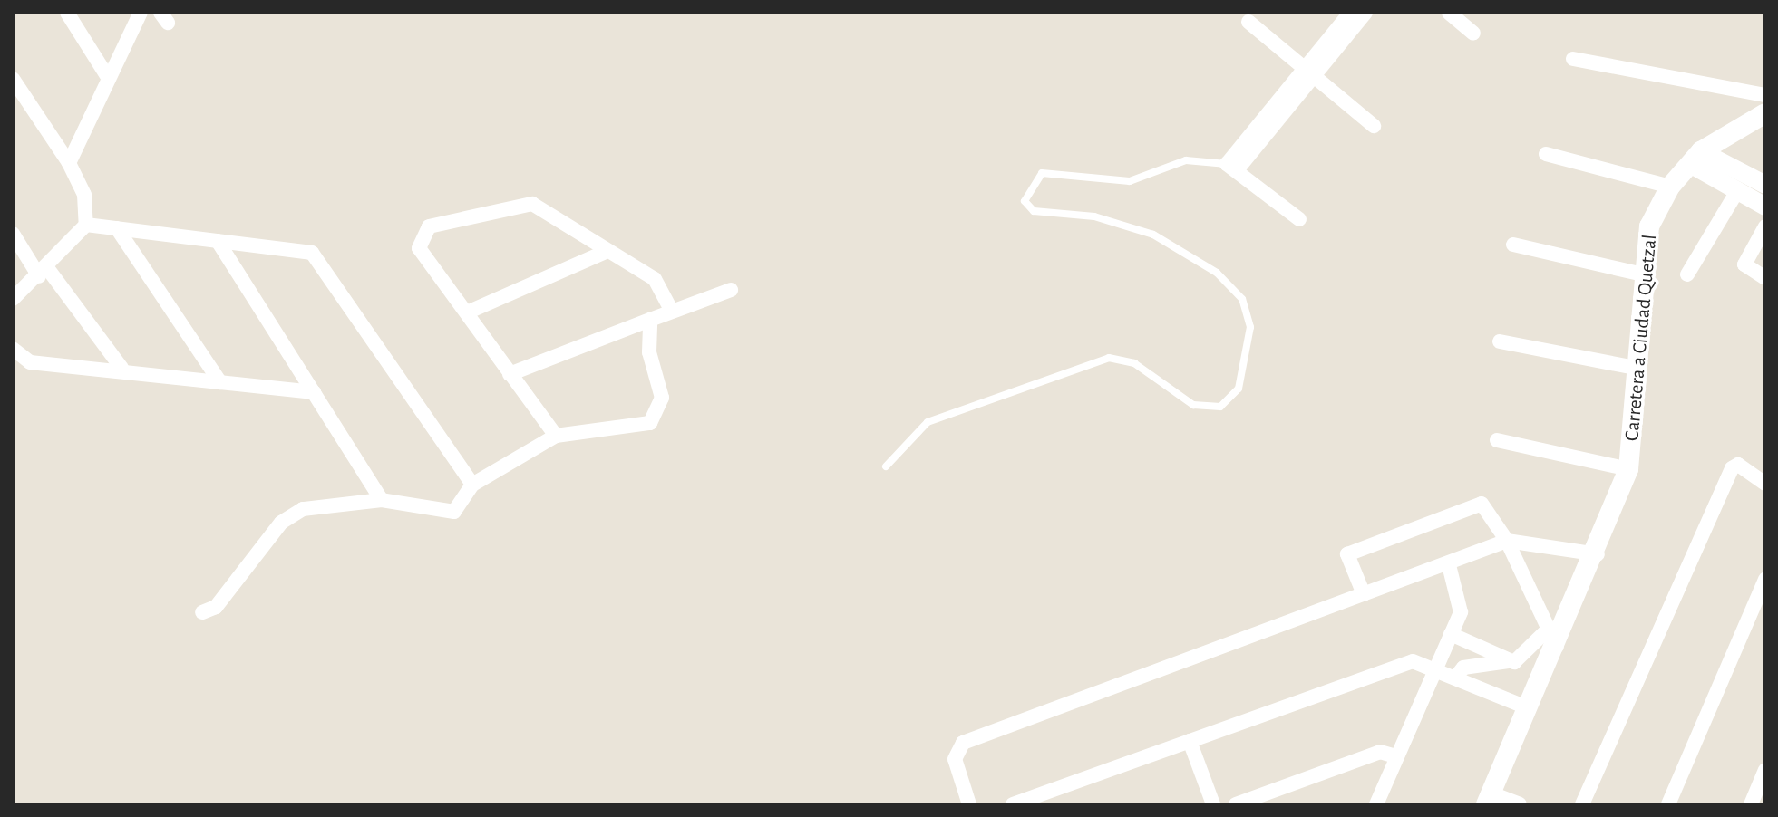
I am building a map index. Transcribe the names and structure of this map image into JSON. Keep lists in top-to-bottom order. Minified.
{"streets":{"main road":["Carretera a Ciudad Quetzal"]}}
